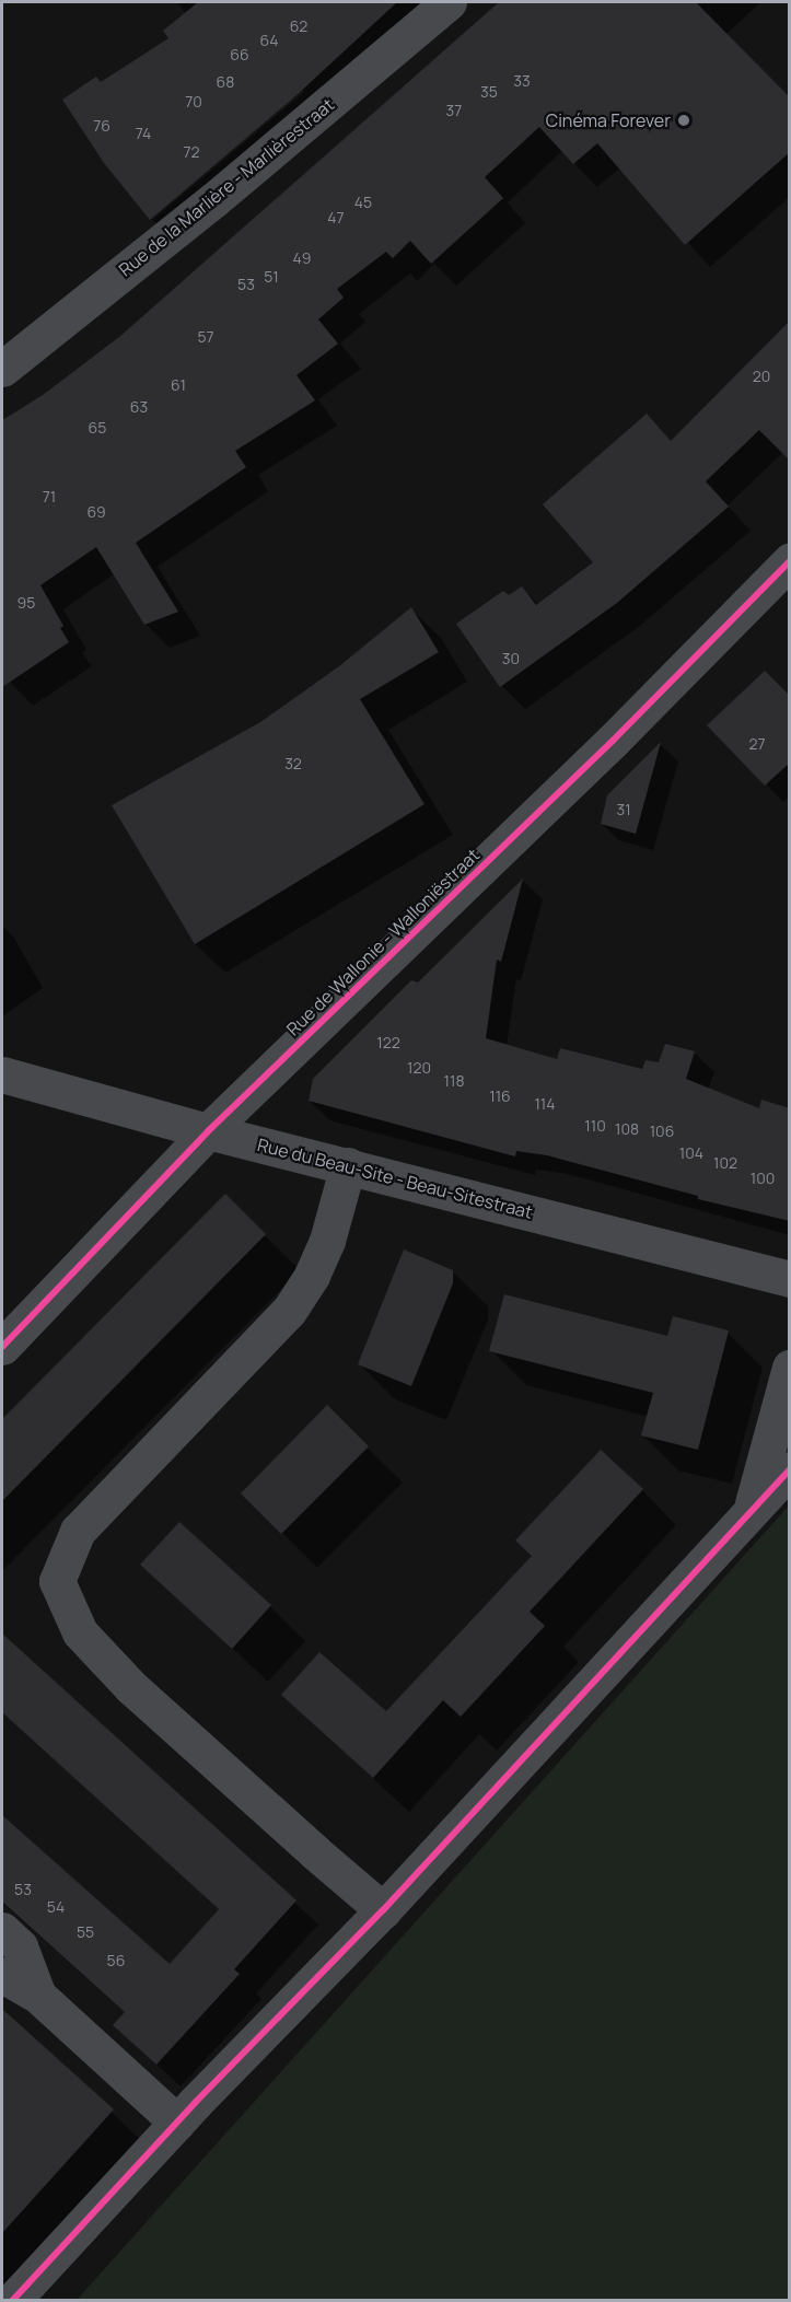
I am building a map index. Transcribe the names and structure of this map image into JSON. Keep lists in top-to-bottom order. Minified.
{"streets":{"street":["Rue de la Marlière - Marlièrestraat","Rue de Wallonie - Walloniëstraat","Rue du Beau-Site - Beau-Sitestraat"]},"crossings":[["Rue de Wallonie - Walloniëstraat","Rue du Beau-Site - Beau-Sitestraat"]],"places":["Cinéma Forever"],"house_numbers":["62","64","66","33","68","35","70","37","76","74","72","45","47","49","51","53","57","20","61","63","65","71","69","95","30","27","32","31","122","120","118","116","114","110","108","106","104","102","100","53","54","55","56"]}
